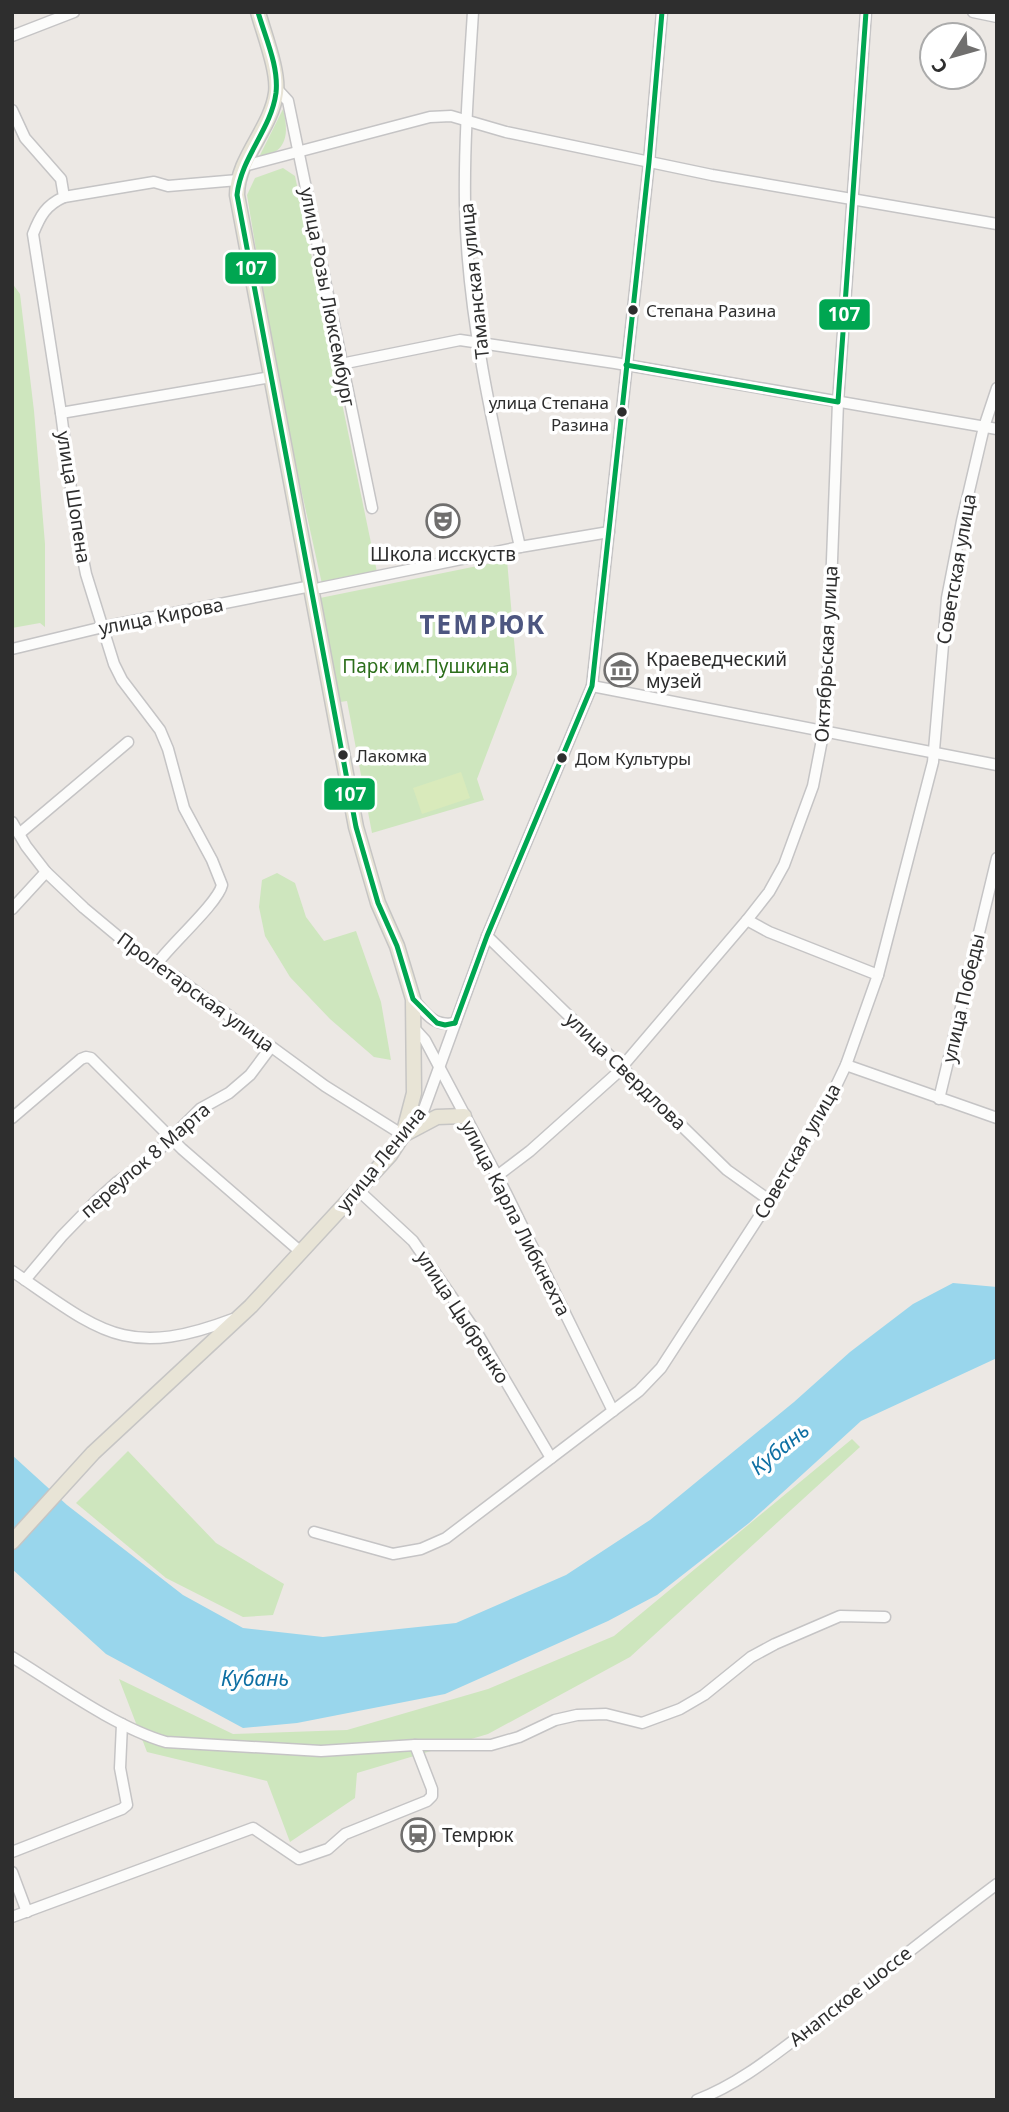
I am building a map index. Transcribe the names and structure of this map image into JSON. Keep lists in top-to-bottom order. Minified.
{"streets":{"main road":["улица Розы Люксембург","улица Ленина"],"street":["Таманская улица","улица Шопена","Советская улица","улица Кирова","Октябрьская улица","Пролетарская улица","улица Победы","улица Свердлова","переулок 8 Марта","улица Карла Либкнехта","улица Цыбренко","Анапское шоссе"]},"crossings":[["Таманская улица","улица Кирова"],["улица Шопена","улица Кирова"],["улица Шопена","Пролетарская улица"],["Советская улица","улица Свердлова"],["Советская улица","улица Карла Либкнехта"],["Советская улица","улица Цыбренко"],["улица Кирова","улица Ленина"],["Октябрьская улица","улица Свердлова"],["Октябрьская улица","улица Карла Либкнехта"],["Пролетарская улица","улица Ленина"],["Пролетарская улица","переулок 8 Марта"],["улица Свердлова","улица Ленина"],["улица Ленина","улица Карла Либкнехта"],["улица Ленина","улица Цыбренко"]],"districts":["ТЕМРЮК"],"water":["Кубань"],"parks":["Парк им.Пушкина"],"places":{"other":["Степана Разина","улица Степана Разина","Лакомка","Дом Культуры"],"theatre":["Школа исскуств"],"museum":["Краеведческий музей"],"station":["Темрюк"]},"lines":["transit line 107"],"north":"bottom left"}
